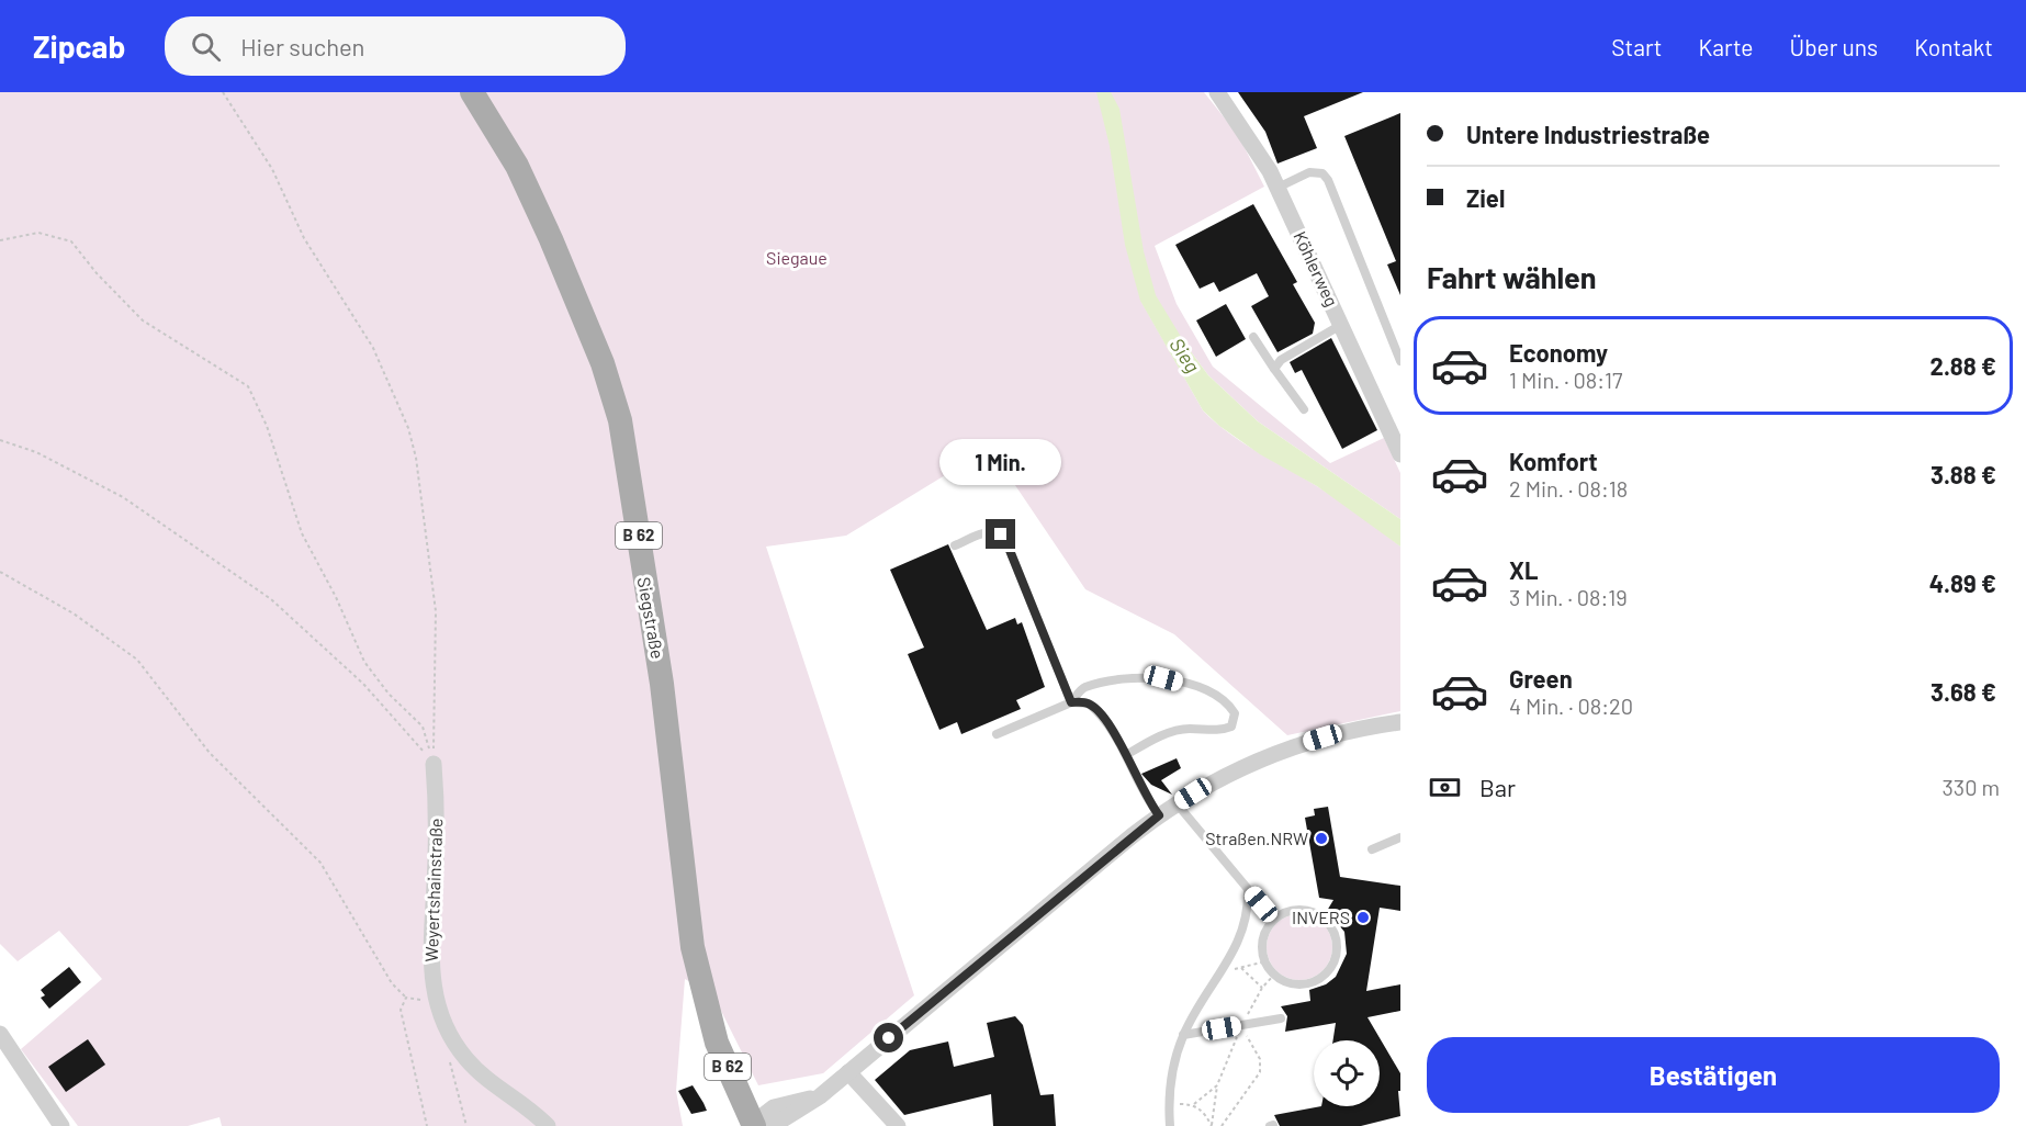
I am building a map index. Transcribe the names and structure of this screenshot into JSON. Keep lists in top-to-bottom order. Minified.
{"streets":{"main road":["B 62","Siegstraße"],"street":["Köhlerweg","Weyertshainstraße"]},"water":["Sieg"],"parks":["Siegaue"],"places":["Straßen.NRW","INVERS"],"page":{"header":"Zipcab","search":"Hier suchen","nav":["Start","Karte","Über uns","Kontakt"],"banner":["Untere Industriestraße","Ziel"],"heading":"Fahrt wählen","list":[{"name":"Economy","note":"1 Min. · 08:17","value":"2.88 €"},{"name":"Komfort","note":"2 Min. · 08:18","value":"3.88 €"},{"name":"XL","note":"3 Min. · 08:19","value":"4.89 €"},{"name":"Green","note":"4 Min. · 08:20","value":"3.68 €"}],"bubble":"1 Min.","pay":["Bar","330 m"],"buttons":"Bestätigen"}}
